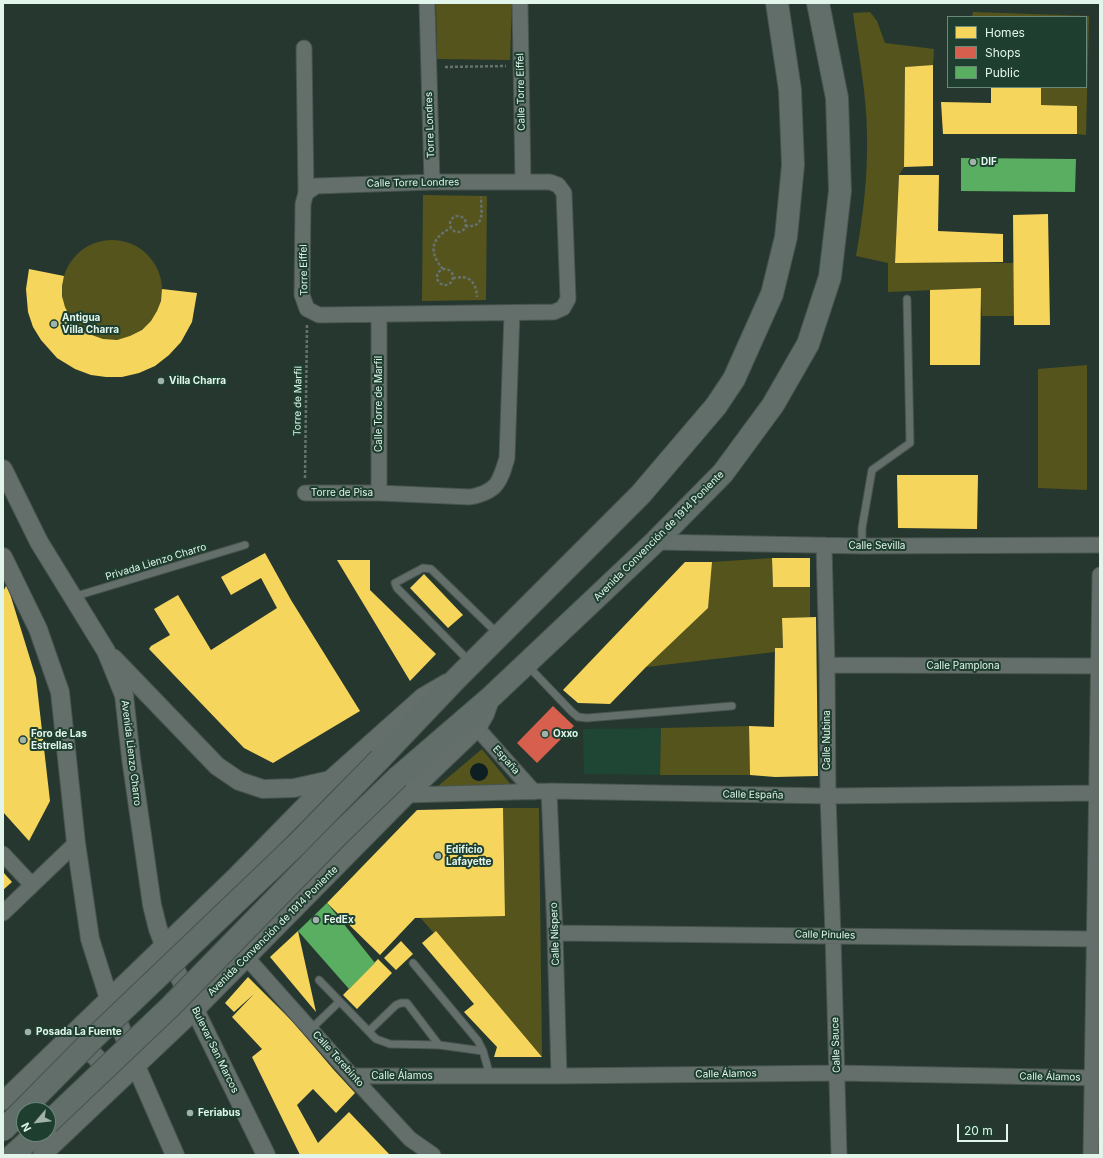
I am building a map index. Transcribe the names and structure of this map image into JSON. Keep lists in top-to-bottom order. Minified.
{"streets":{"main road":["Avenida Convención de 1914 Poniente"],"street":["Calle Torre Eiffel","Torre Londres","Calle Torre Londres","Torre Eiffel","Calle Torre de Marfil","Torre de Pisa","Calle Sevilla","Calle Pamplona","Calle Nubina","Avenida Lienzo Charro","España","Calle España","Calle Níspero","Calle Pinules","Calle Sauce","Bulevar San Marcos","Calle Terebinto","Calle Álamos"],"lane":["Privada Lienzo Charro"],"path":["Torre de Marfil"]},"crossings":[["Calle Torre Eiffel","Calle Torre Londres"],["Calle Torre Eiffel","Torre Eiffel"],["Torre Londres","Calle Torre Londres"],["Calle Torre Londres","Torre Eiffel"],["Torre Eiffel","Torre de Marfil"],["Torre Eiffel","Calle Torre de Marfil"],["Torre Eiffel","Torre de Pisa"],["Torre de Marfil","Torre de Pisa"],["Calle Torre de Marfil","Torre de Pisa"],["Avenida Convención de 1914 Poniente","Calle Sevilla"],["Avenida Convención de 1914 Poniente","España"],["Avenida Convención de 1914 Poniente","Calle España"],["Avenida Convención de 1914 Poniente","Bulevar San Marcos"],["Avenida Convención de 1914 Poniente","Calle Terebinto"],["Calle Sevilla","Calle Nubina"],["Privada Lienzo Charro","Avenida Lienzo Charro"],["Calle Pamplona","Calle Nubina"],["Calle Nubina","Calle España"],["Calle Nubina","Calle Pinules"],["Calle Nubina","Calle Sauce"],["Avenida Lienzo Charro","Bulevar San Marcos"],["España","Calle España"],["España","Calle Níspero"],["Calle España","Calle Níspero"],["Calle Níspero","Calle Pinules"],["Calle Níspero","Calle Álamos"],["Calle Pinules","Calle Sauce"],["Calle Sauce","Calle Álamos"],["Calle Terebinto","Calle Álamos"]],"places":["DIF","Antigua Villa Charra","Villa Charra","Oxxo","Foro de Las Estrellas","Edificio Lafayette","FedEx","Posada La Fuente","Feriabus"],"legend":["Homes","Shops","Public"],"scale_bar":"20 m","north":"bottom left"}
